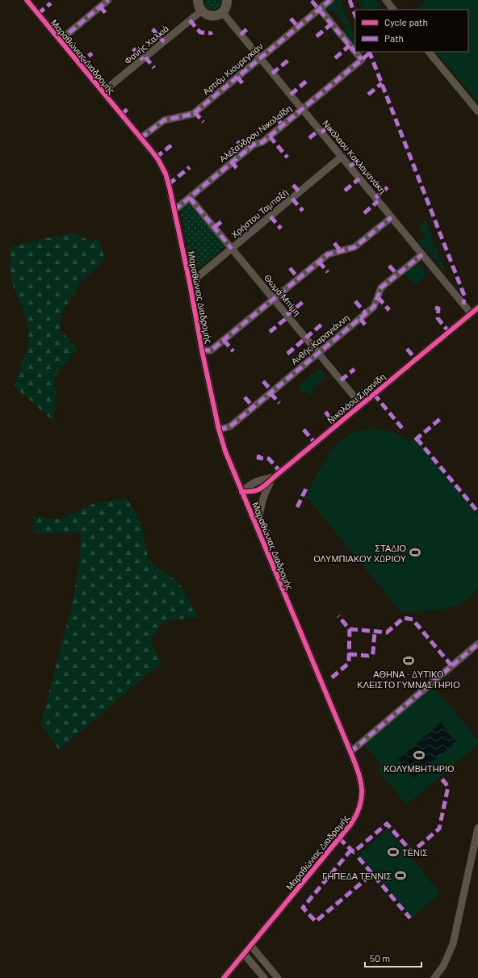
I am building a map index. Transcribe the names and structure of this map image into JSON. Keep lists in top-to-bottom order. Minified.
{"streets":{"street":["Φανής Χαλκιά","Μαραθώνιας Διαδρομής","Αρτιόμ Κιουρεγκιάν","Αλέξανδρου Νικολαΐδη","Νικόλαου Κακλαμανάκη","Χρήστου Ταμπαξή","Θωμά Μπίμη","Ανθής Καραγιάννη","Νικολάου Σιρανίδη"]},"crossings":[["Φανής Χαλκιά","Μαραθώνιας Διαδρομής"],["Μαραθώνιας Διαδρομής","Αρτιόμ Κιουρεγκιάν"],["Μαραθώνιας Διαδρομής","Αλέξανδρου Νικολαΐδη"],["Μαραθώνιας Διαδρομής","Χρήστου Ταμπαξή"],["Μαραθώνιας Διαδρομής","Ανθής Καραγιάννη"],["Μαραθώνιας Διαδρομής","Νικολάου Σιρανίδη"],["Αρτιόμ Κιουρεγκιάν","Αλέξανδρου Νικολαΐδη"],["Αρτιόμ Κιουρεγκιάν","Νικόλαου Κακλαμανάκη"],["Αλέξανδρου Νικολαΐδη","Νικόλαου Κακλαμανάκη"],["Αλέξανδρου Νικολαΐδη","Θωμά Μπίμη"],["Νικόλαου Κακλαμανάκη","Χρήστου Ταμπαξή"],["Νικόλαου Κακλαμανάκη","Ανθής Καραγιάννη"],["Νικόλαου Κακλαμανάκη","Νικολάου Σιρανίδη"],["Χρήστου Ταμπαξή","Θωμά Μπίμη"],["Θωμά Μπίμη","Ανθής Καραγιάννη"],["Θωμά Μπίμη","Νικολάου Σιρανίδη"]],"places":{"sports":["ΣΤΑΔΙΟ ΟΛΥΜΠΙΑΚΟΥ ΧΩΡΙΟΥ","ΑΘΗΝΑ - ΔΥΤΙΚΟ ΚΛΕΙΣΤΟ ΓΥΜΝΑΣΤΗΡΙΟ","ΚΟΛΥΜΒΗΤΗΡΙΟ","ΤΕΝΙΣ","ΓΗΠΕΔΑ ΤΕΝΝΙΣ"]},"legend":["Cycle path","Path"],"scale_bar":"50 m"}
